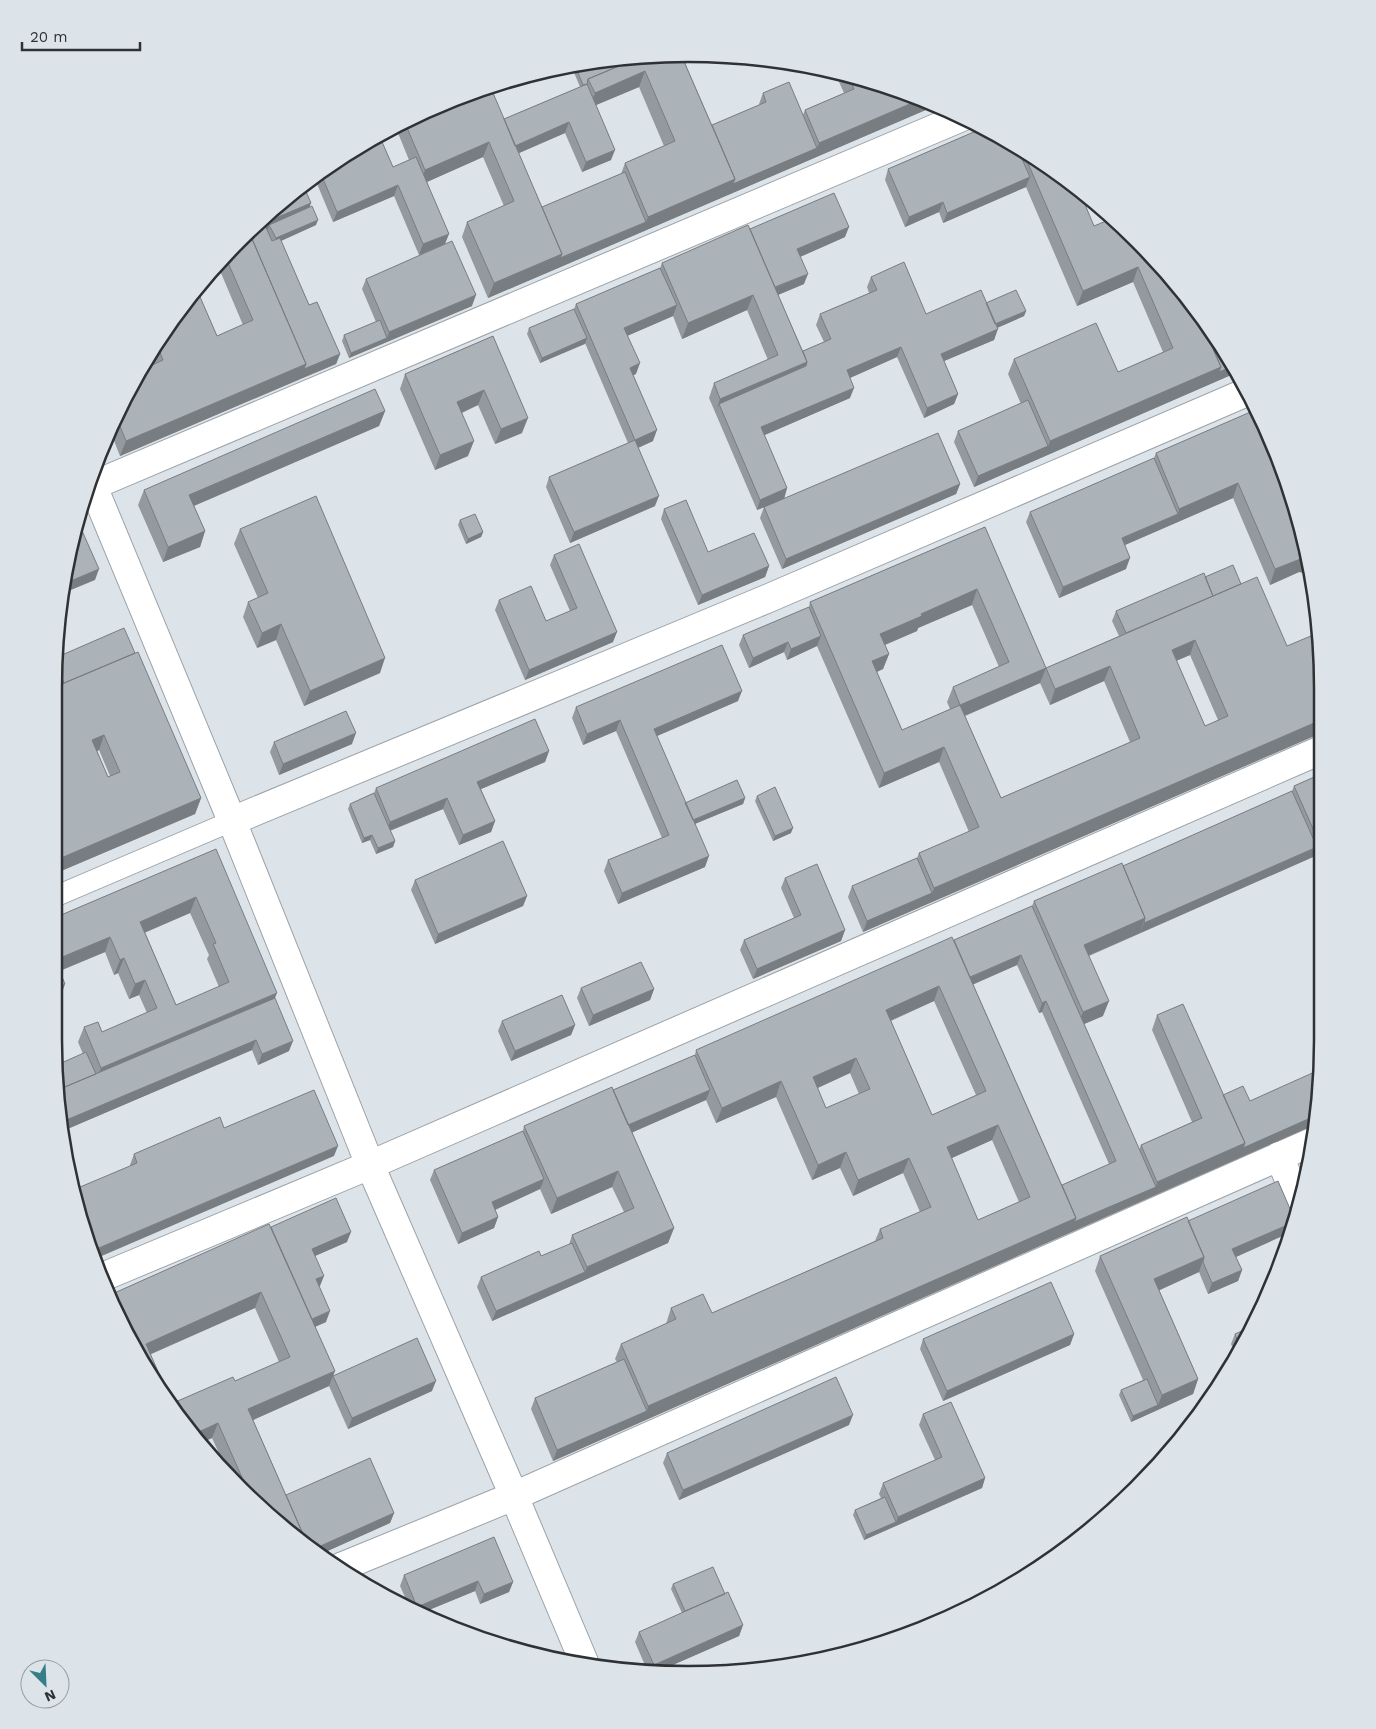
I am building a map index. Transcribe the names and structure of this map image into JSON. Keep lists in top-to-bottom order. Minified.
{"scale_bar":"20 m","north":"bottom right"}
